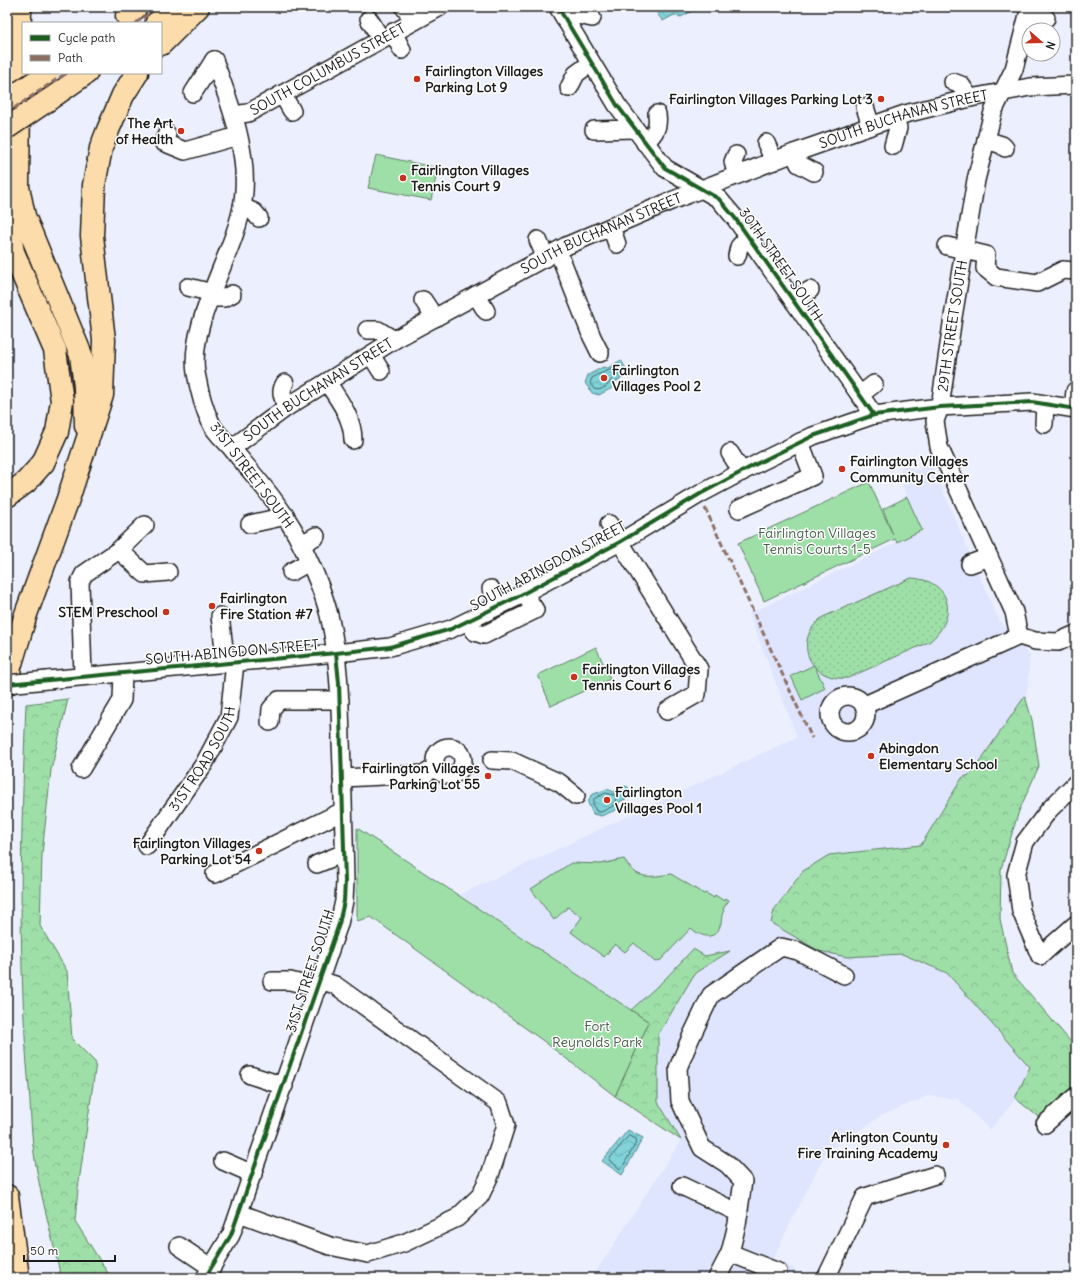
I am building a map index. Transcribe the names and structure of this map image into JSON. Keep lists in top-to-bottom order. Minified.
{"streets":{"street":["SOUTH COLUMBUS STREET","SOUTH BUCHANAN STREET","30TH STREET SOUTH","29TH STREET SOUTH","31ST STREET SOUTH","SOUTH ABINGDON STREET","31ST ROAD SOUTH"]},"crossings":[["SOUTH COLUMBUS STREET","31ST STREET SOUTH"],["SOUTH BUCHANAN STREET","30TH STREET SOUTH"],["SOUTH BUCHANAN STREET","29TH STREET SOUTH"],["SOUTH BUCHANAN STREET","31ST STREET SOUTH"],["30TH STREET SOUTH","SOUTH ABINGDON STREET"],["29TH STREET SOUTH","SOUTH ABINGDON STREET"],["31ST STREET SOUTH","SOUTH ABINGDON STREET"],["SOUTH ABINGDON STREET","31ST ROAD SOUTH"]],"parks":["Fairlington Villages Tennis Courts 1-5","Fort Reynolds Park"],"places":["Fairlington Villages Parking Lot 9","Fairlington Villages Parking Lot 3","The Art of Health","Fairlington Villages Tennis Court 9","Fairlington Villages Pool 2","Fairlington Villages Community Center","Fairlington Fire Station #7","STEM Preschool","Fairlington Villages Tennis Court 6","Abingdon Elementary School","Fairlington Villages Parking Lot 55","Fairlington Villages Pool 1","Fairlington Villages Parking Lot 54","Arlington County Fire Training Academy"],"legend":["Cycle path","Path"],"scale_bar":"50 m","north":"right"}
